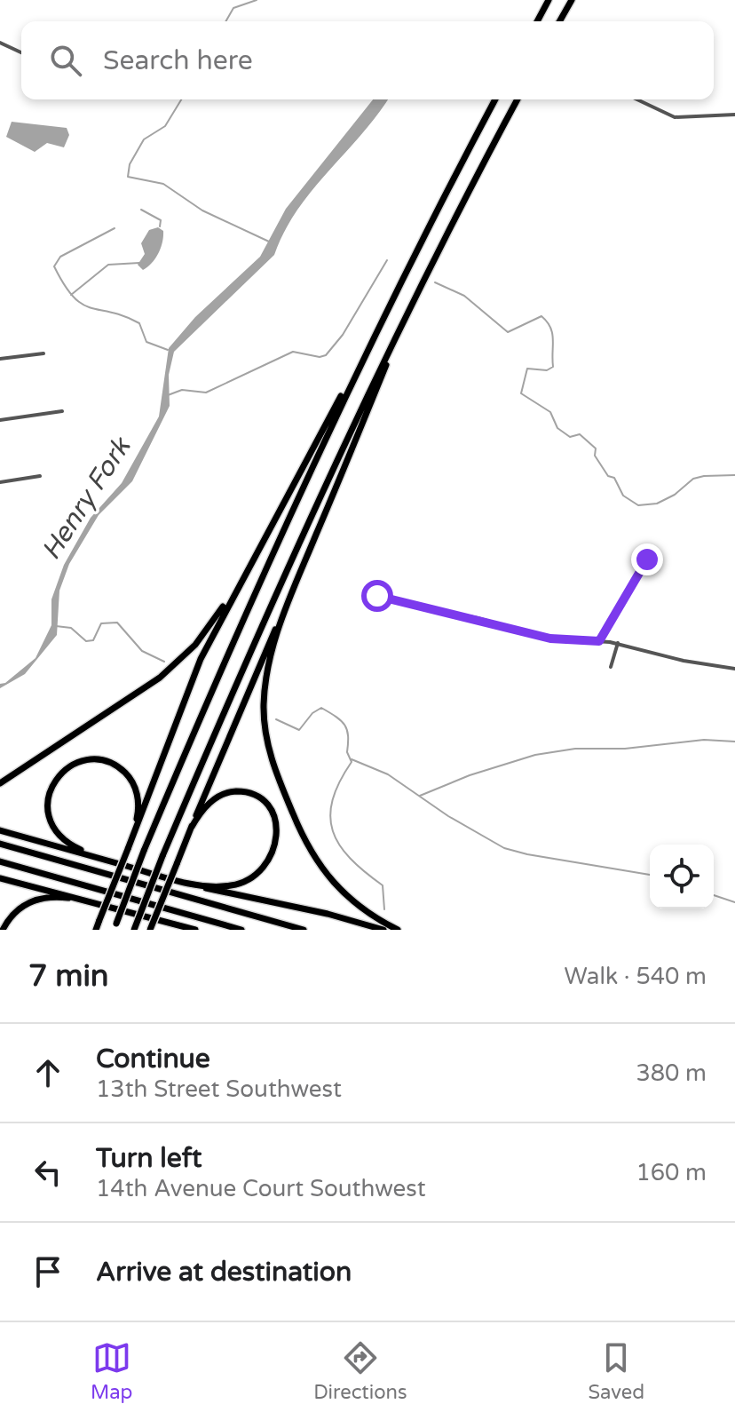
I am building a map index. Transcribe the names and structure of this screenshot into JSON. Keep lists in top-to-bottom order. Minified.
{"water":["Henry Fork"],"page":{"search":"Search here","heading":["7 min","Walk · 540 m"],"list":[["Continue","13th Street Southwest","380 m"],["Turn left","14th Avenue Court Southwest","160 m"],"Arrive at destination"],"nav":["Map","Directions","Saved"]}}
